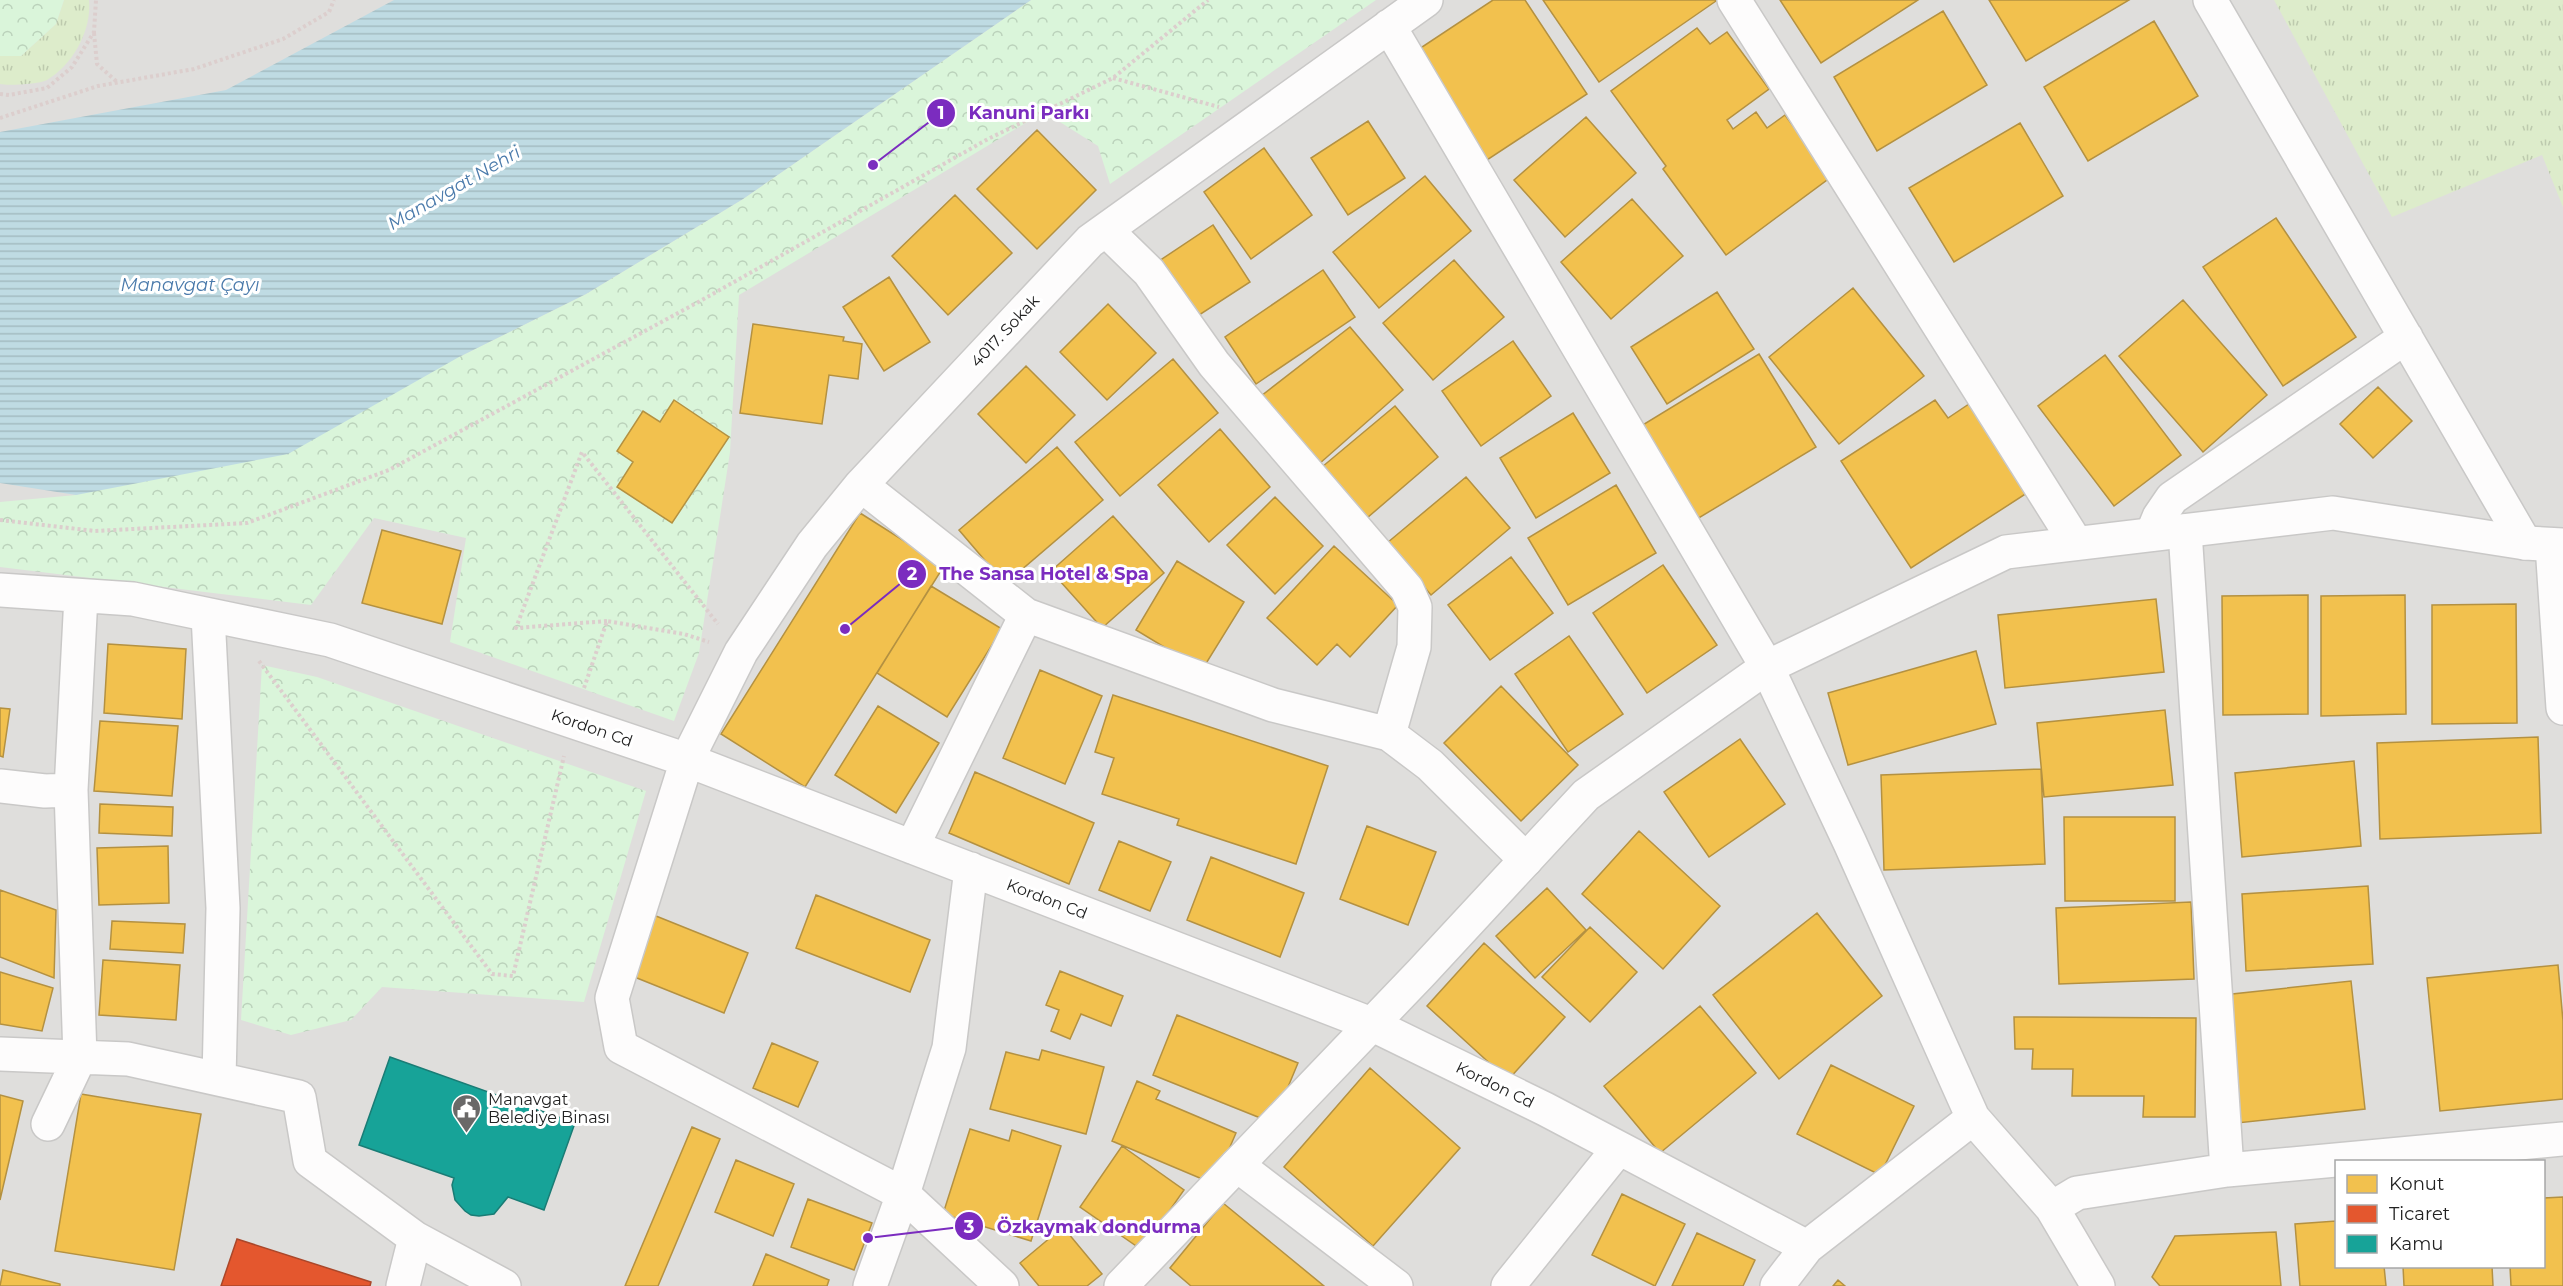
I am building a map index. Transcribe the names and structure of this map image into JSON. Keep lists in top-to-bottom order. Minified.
{"streets":{"street":["4017. Sokak","Kordon Cd"]},"crossings":[["4017. Sokak","Kordon Cd"]],"water":["Manavgat Nehri","Manavgat Çayı"],"places":{"other":["Kanuni Parkı","The Sansa Hotel & Spa","Özkaymak dondurma"],"public building":["Manavgat Belediye Binası"]},"legend":["Konut","Ticaret","Kamu"]}
